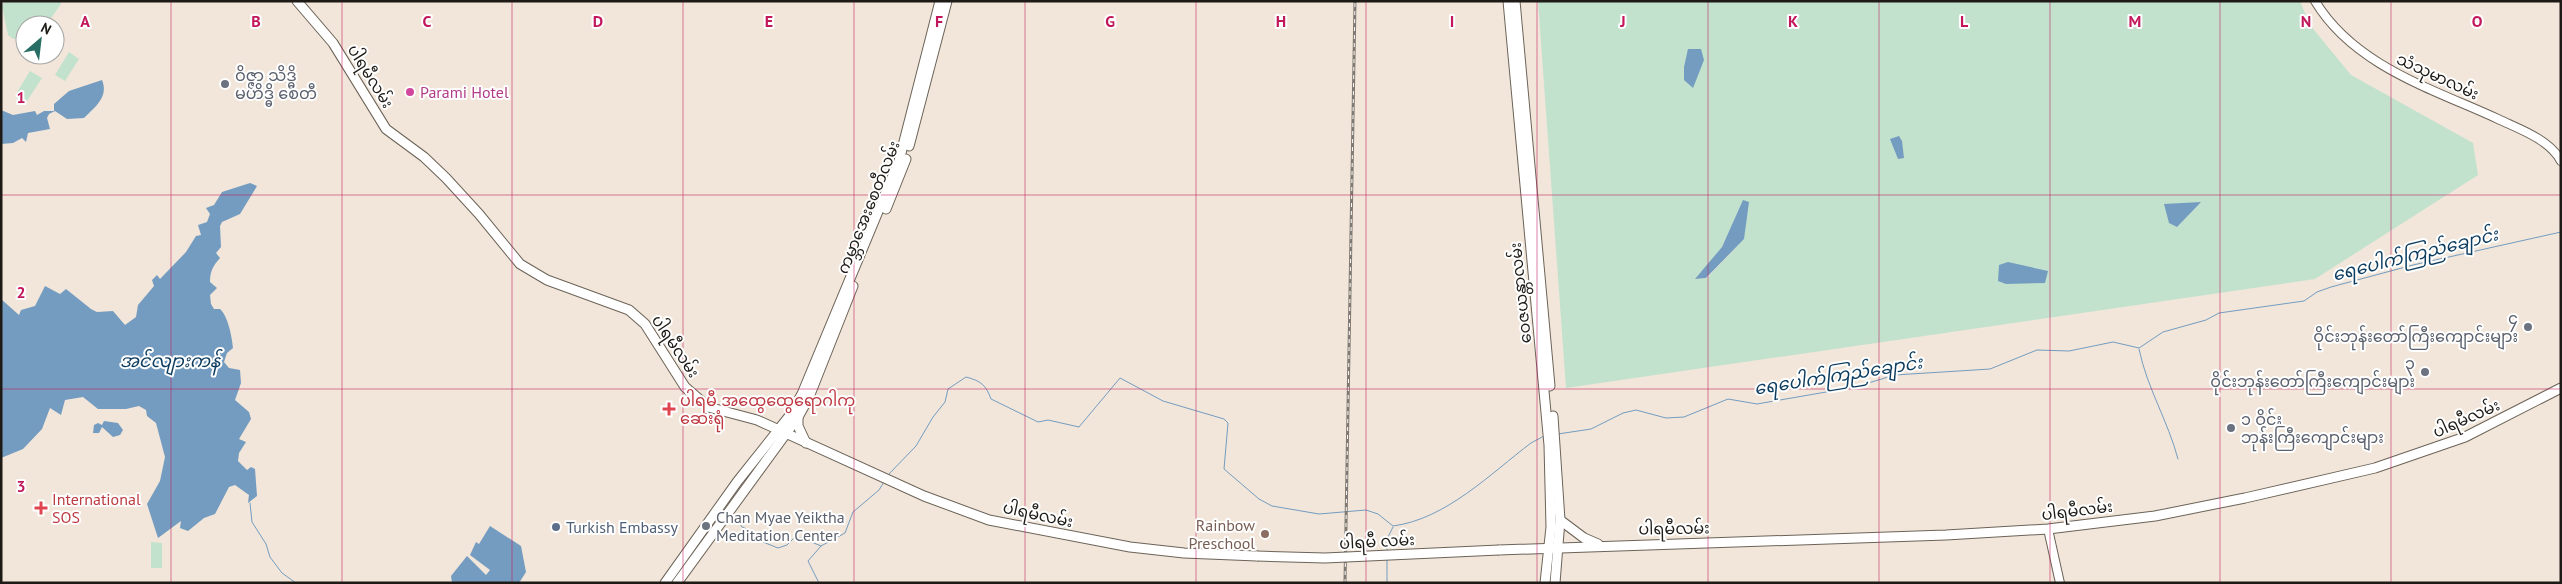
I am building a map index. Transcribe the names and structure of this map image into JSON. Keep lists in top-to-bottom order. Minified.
{"streets":{"main road":["ပါရမီလမ်း","သံသုမာလမ်း","ကမ္ဘာအေးစေတီလမ်း","ဝေဇယန္တာလမ်း","ပါရမီ လမ်း"]},"crossings":[["ပါရမီလမ်း","ကမ္ဘာအေးစေတီလမ်း"],["ပါရမီလမ်း","ပါရမီ လမ်း"]],"water":["ရေပေါက်ကြည်ချောင်း","အင်လျားကန်"],"places":{"other":["ဝိဇ္ဇာ သိဒ္ဓိ မဟိဒ္ဓိ စေတီ","Parami Hotel","၄ ဝိုင်းဘုန်းတော်ကြီးကျောင်းများ","၃ ဝိုင်းဘုန်းတော်ကြီးကျောင်းများ","၁ ဝိုင်း ဘုန်းကြီးကျောင်းများ","Chan Myae Yeiktha Meditation Center","Turkish Embassy","Rainbow Preschool"],"health":["ပါရမီ အထွေထွေရောဂါကု ဆေးရုံ","International SOS"]},"north":"top right","grid":{"columns":["A","B","C","D","E","F","G","H","I","J","K","L","M","N","O"],"rows":["1","2","3"]}}
